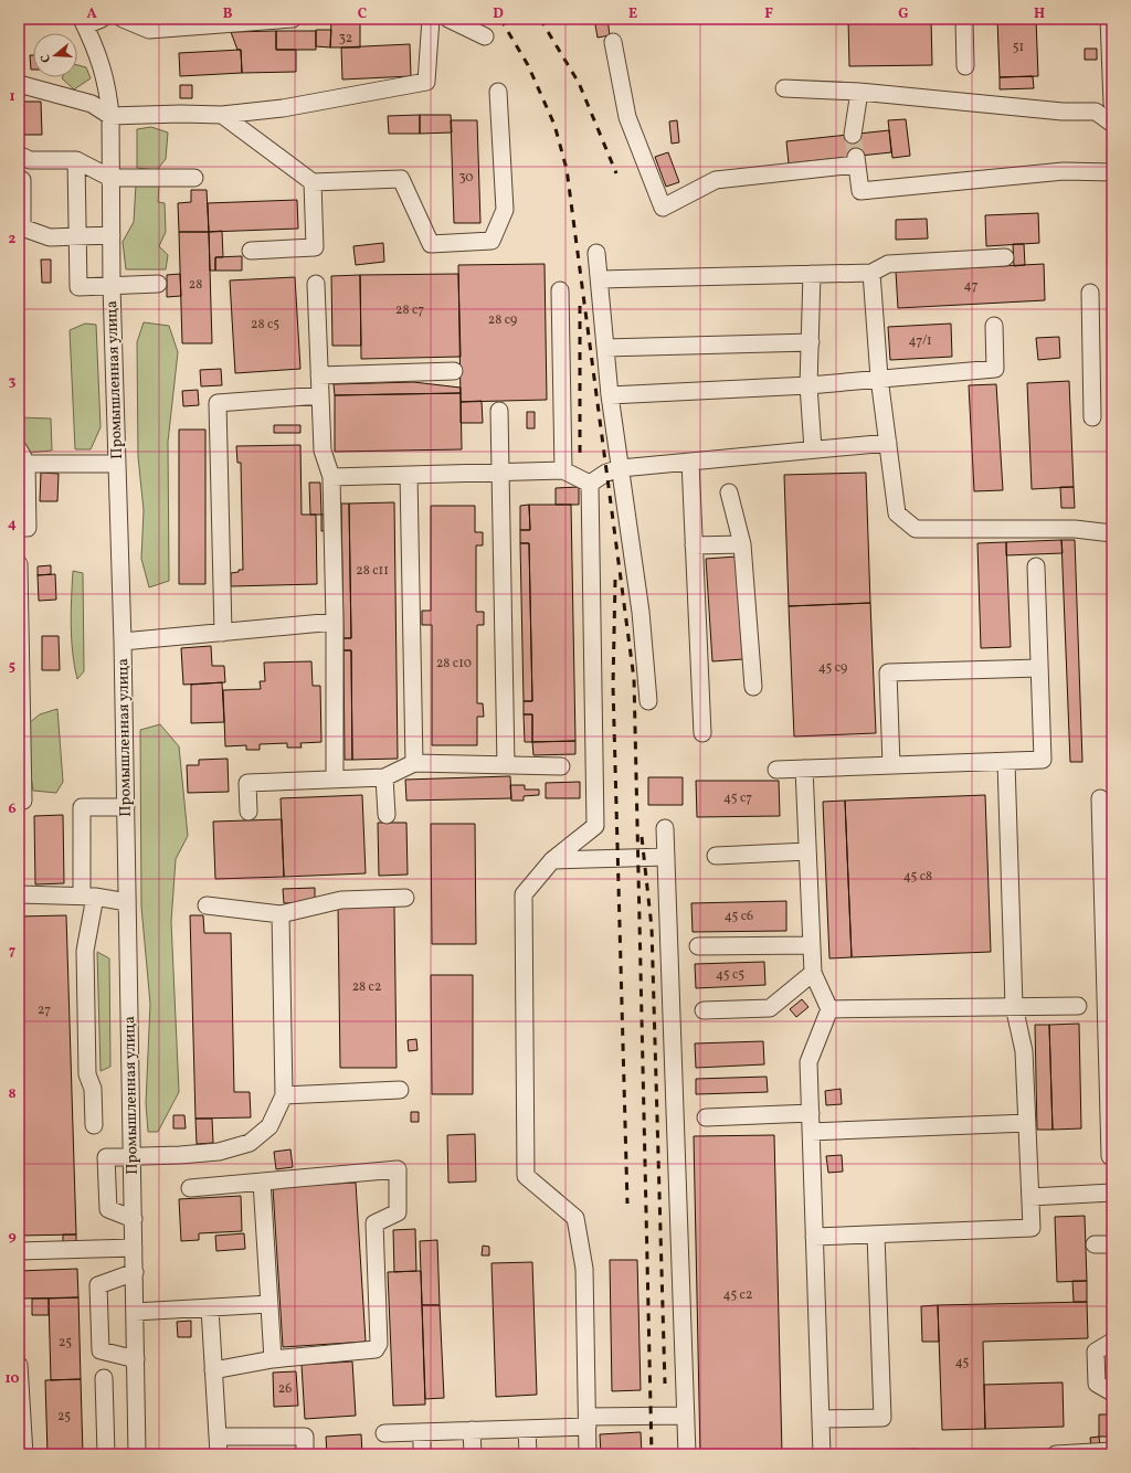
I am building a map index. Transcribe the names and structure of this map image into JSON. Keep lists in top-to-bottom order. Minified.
{"streets":{"street":["Промышленная улица"]},"house_numbers":["32","51","30","28","47","28 с7","28 с9","28 с5","47/1","28 с11","28 с10","45 с9","45 с7","45 с8","45 с6","45 с5","28 с2","27","45 с2","25","45","26","25"],"north":"left","grid":{"columns":["A","B","C","D","E","F","G","H"],"rows":["1","2","3","4","5","6","7","8","9","10"]}}
